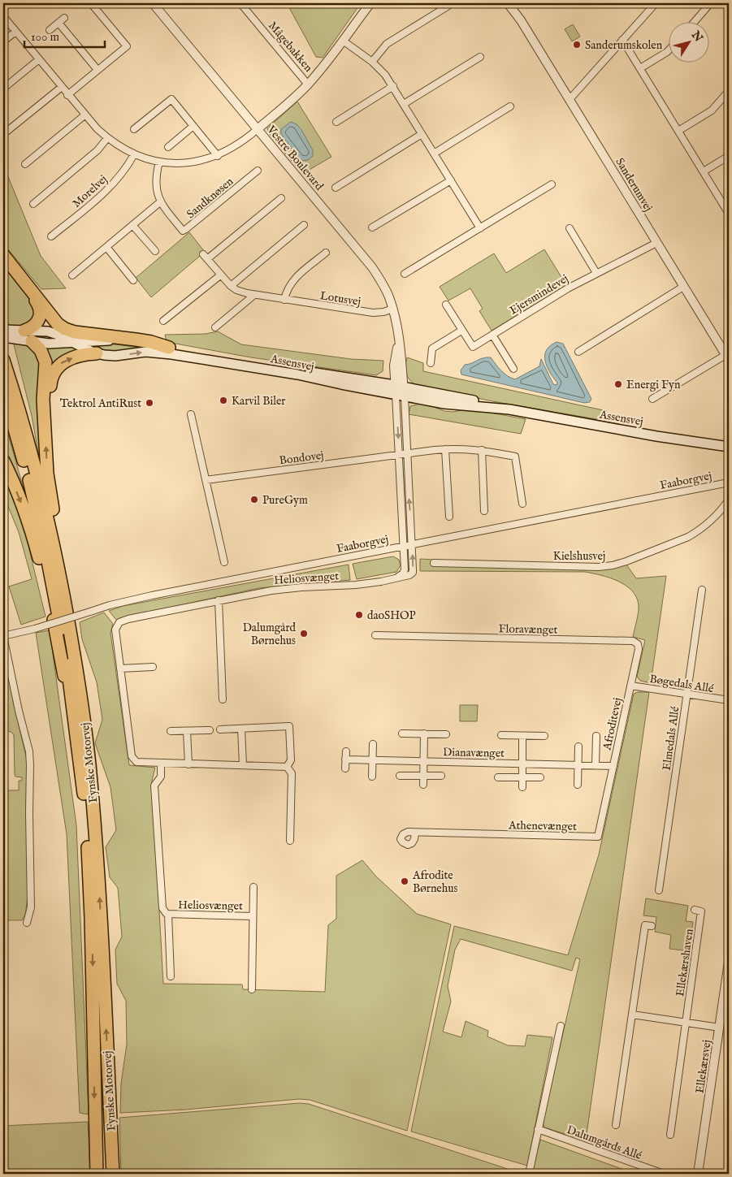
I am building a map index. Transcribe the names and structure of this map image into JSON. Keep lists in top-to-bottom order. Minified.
{"streets":{"highway":["Fynske Motorvej"],"main road":["Assensvej"],"street":["Mågebakken","Vestre Boulevard","Sanderumvej","Morelvej","Sandknøsen","Ejersmindevej","Lotusvej","Bondovej","Faaborgvej","Kielshusvej","Heliosvænget","Floravænget","Bøgedals Allé","Afroditevej","Elmedals Allé","Dianavænget","Athenevænget","Ellekærshaven","Ellekærsvej","Dalumgårds Allé"]},"crossings":[["Mågebakken","Vestre Boulevard"],["Vestre Boulevard","Lotusvej"],["Vestre Boulevard","Assensvej"],["Vestre Boulevard","Bondovej"],["Vestre Boulevard","Faaborgvej"],["Vestre Boulevard","Heliosvænget"],["Sanderumvej","Ejersmindevej"],["Faaborgvej","Heliosvænget"],["Floravænget","Bøgedals Allé"],["Floravænget","Afroditevej"],["Bøgedals Allé","Afroditevej"],["Bøgedals Allé","Elmedals Allé"],["Afroditevej","Dianavænget"],["Afroditevej","Athenevænget"],["Dianavænget","Athenevænget"]],"places":["Sanderumskolen","Energi Fyn","Karvil Biler","Tektrol AntiRust","PureGym","daoSHOP","Dalumgård Børnehus","Afrodite Børnehus"],"scale_bar":"100 m","north":"top right"}
